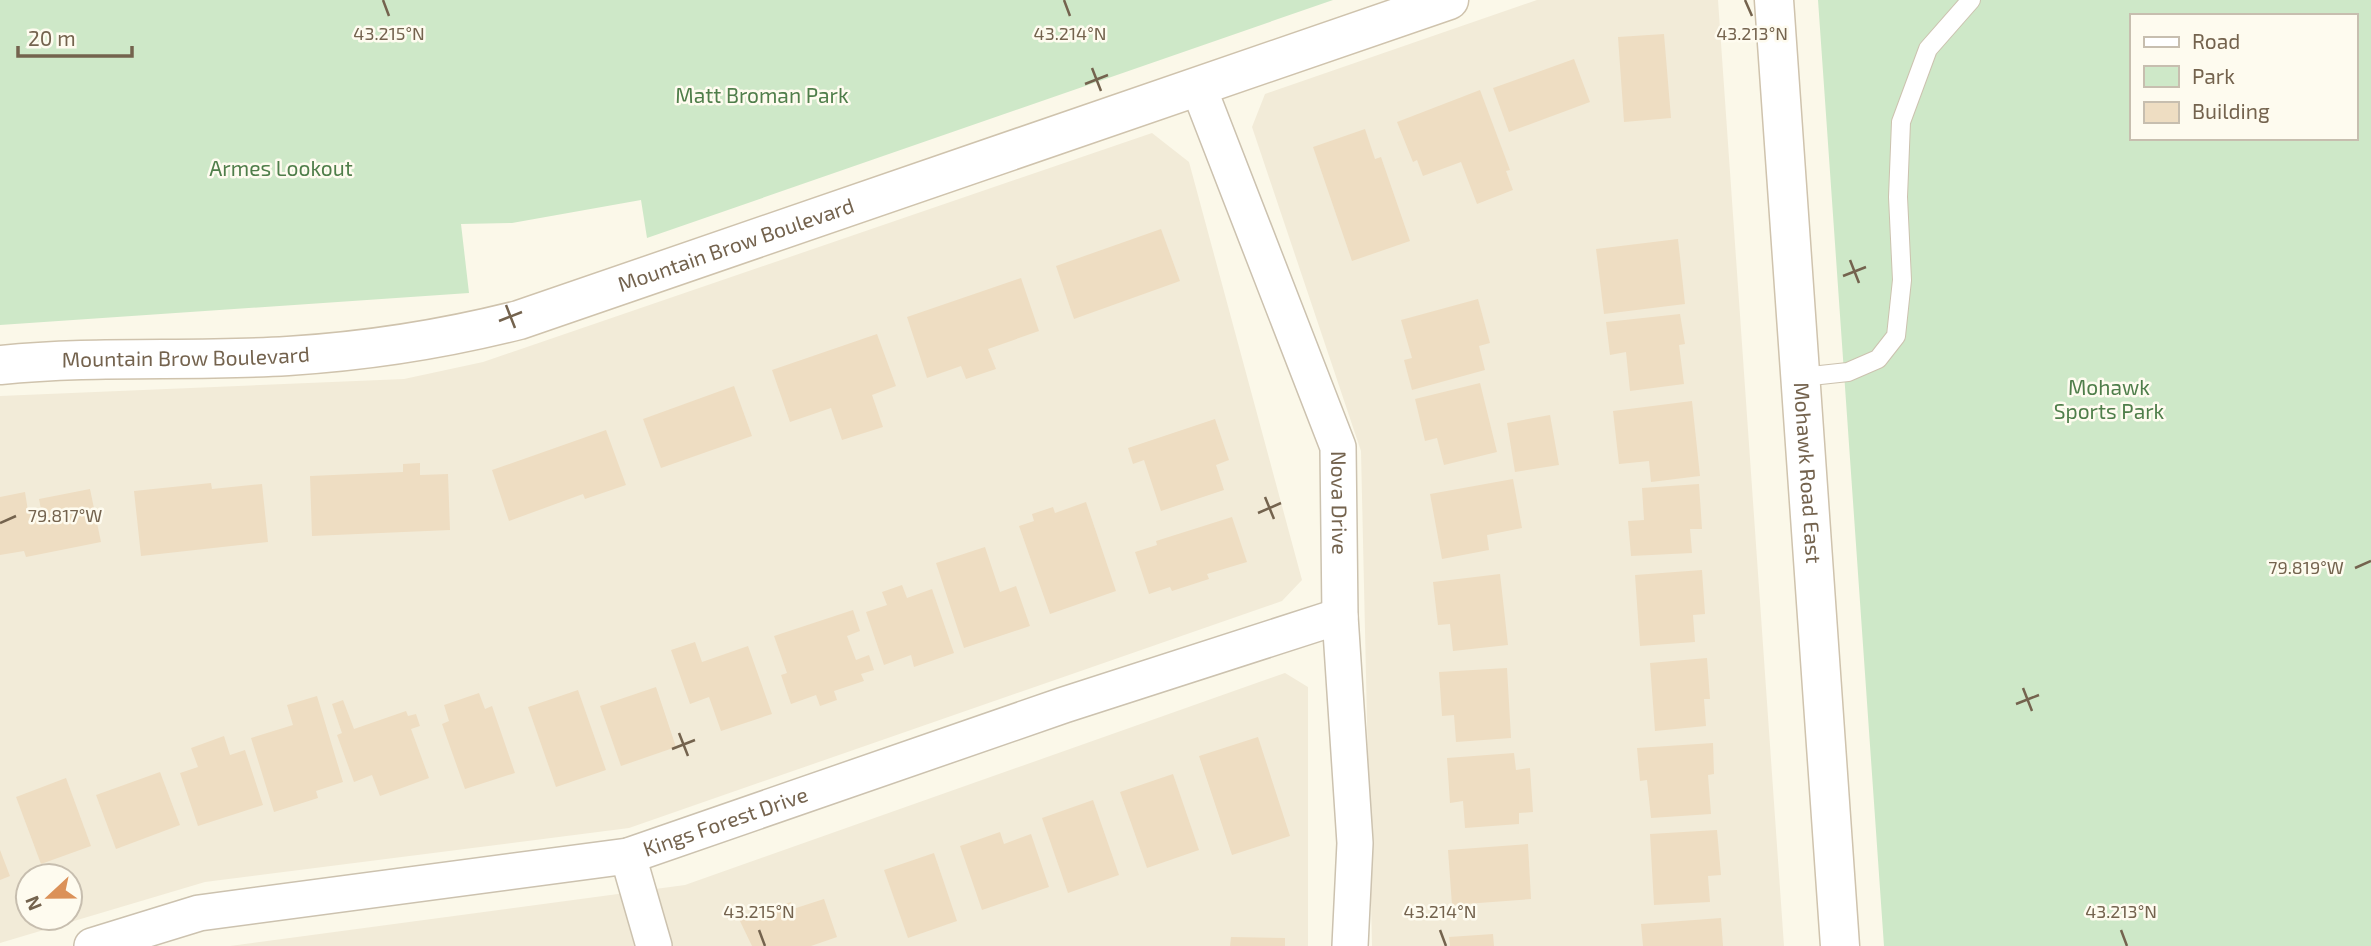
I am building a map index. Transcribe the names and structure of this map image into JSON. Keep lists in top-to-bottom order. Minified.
{"streets":{"main road":["Mountain Brow Boulevard","Mohawk Road East"],"street":["Nova Drive","Kings Forest Drive"]},"crossings":[["Mountain Brow Boulevard","Nova Drive"],["Nova Drive","Kings Forest Drive"]],"parks":["Matt Broman Park","Armes Lookout","Mohawk Sports Park"],"legend":["Road","Park","Building"],"scale_bar":"20 m","north":"left","coordinates":["43.215°N","43.214°N","43.213°N","79.817°W","79.819°W"]}
